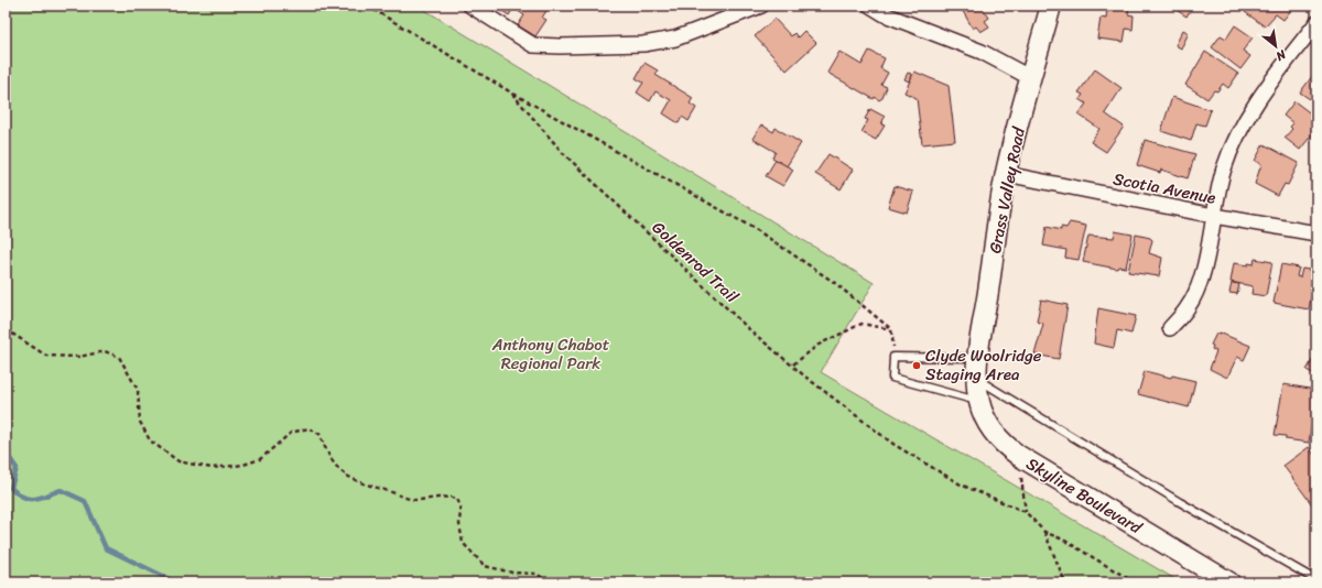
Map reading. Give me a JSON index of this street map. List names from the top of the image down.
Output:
{
  "streets": {
    "main road": ["Grass Valley Road", "Skyline Boulevard"],
    "street": ["Scotia Avenue"],
    "path": ["Goldenrod Trail"]
  },
  "crossings": [
    ["Scotia Avenue", "Grass Valley Road"],
    ["Grass Valley Road", "Skyline Boulevard"]
  ],
  "parks": ["Anthony Chabot Regional Park"],
  "places": ["Clyde Woolridge Staging Area"],
  "north": "bottom right"
}
